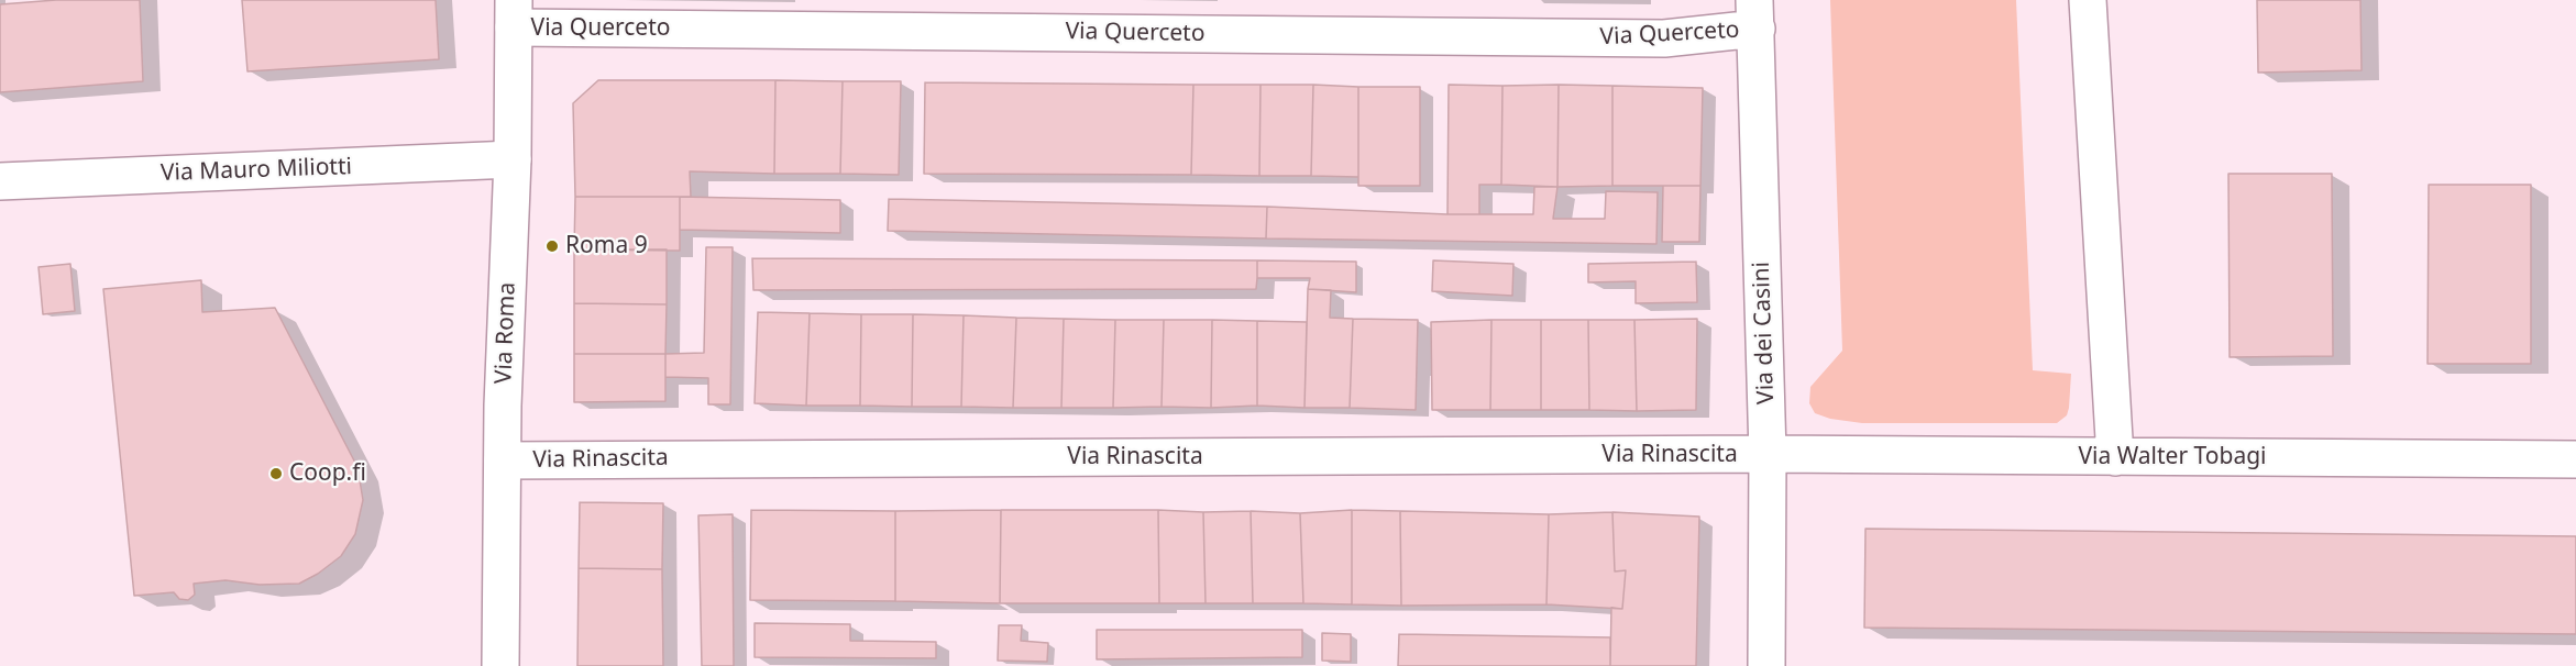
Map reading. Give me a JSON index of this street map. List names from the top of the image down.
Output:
{
  "streets": {
    "street": [
      "Via Querceto",
      "Via Mauro Miliotti",
      "Via Roma",
      "Via dei Casini",
      "Via Rinascita",
      "Via Walter Tobagi"
    ]
  },
  "crossings": [
    ["Via Querceto", "Via Roma"],
    ["Via Querceto", "Via dei Casini"],
    ["Via Mauro Miliotti", "Via Roma"],
    ["Via Roma", "Via Rinascita"],
    ["Via dei Casini", "Via Rinascita"],
    ["Via dei Casini", "Via Walter Tobagi"],
    ["Via Rinascita", "Via Walter Tobagi"]
  ],
  "places": ["Roma 9", "Coop.fi"]
}
